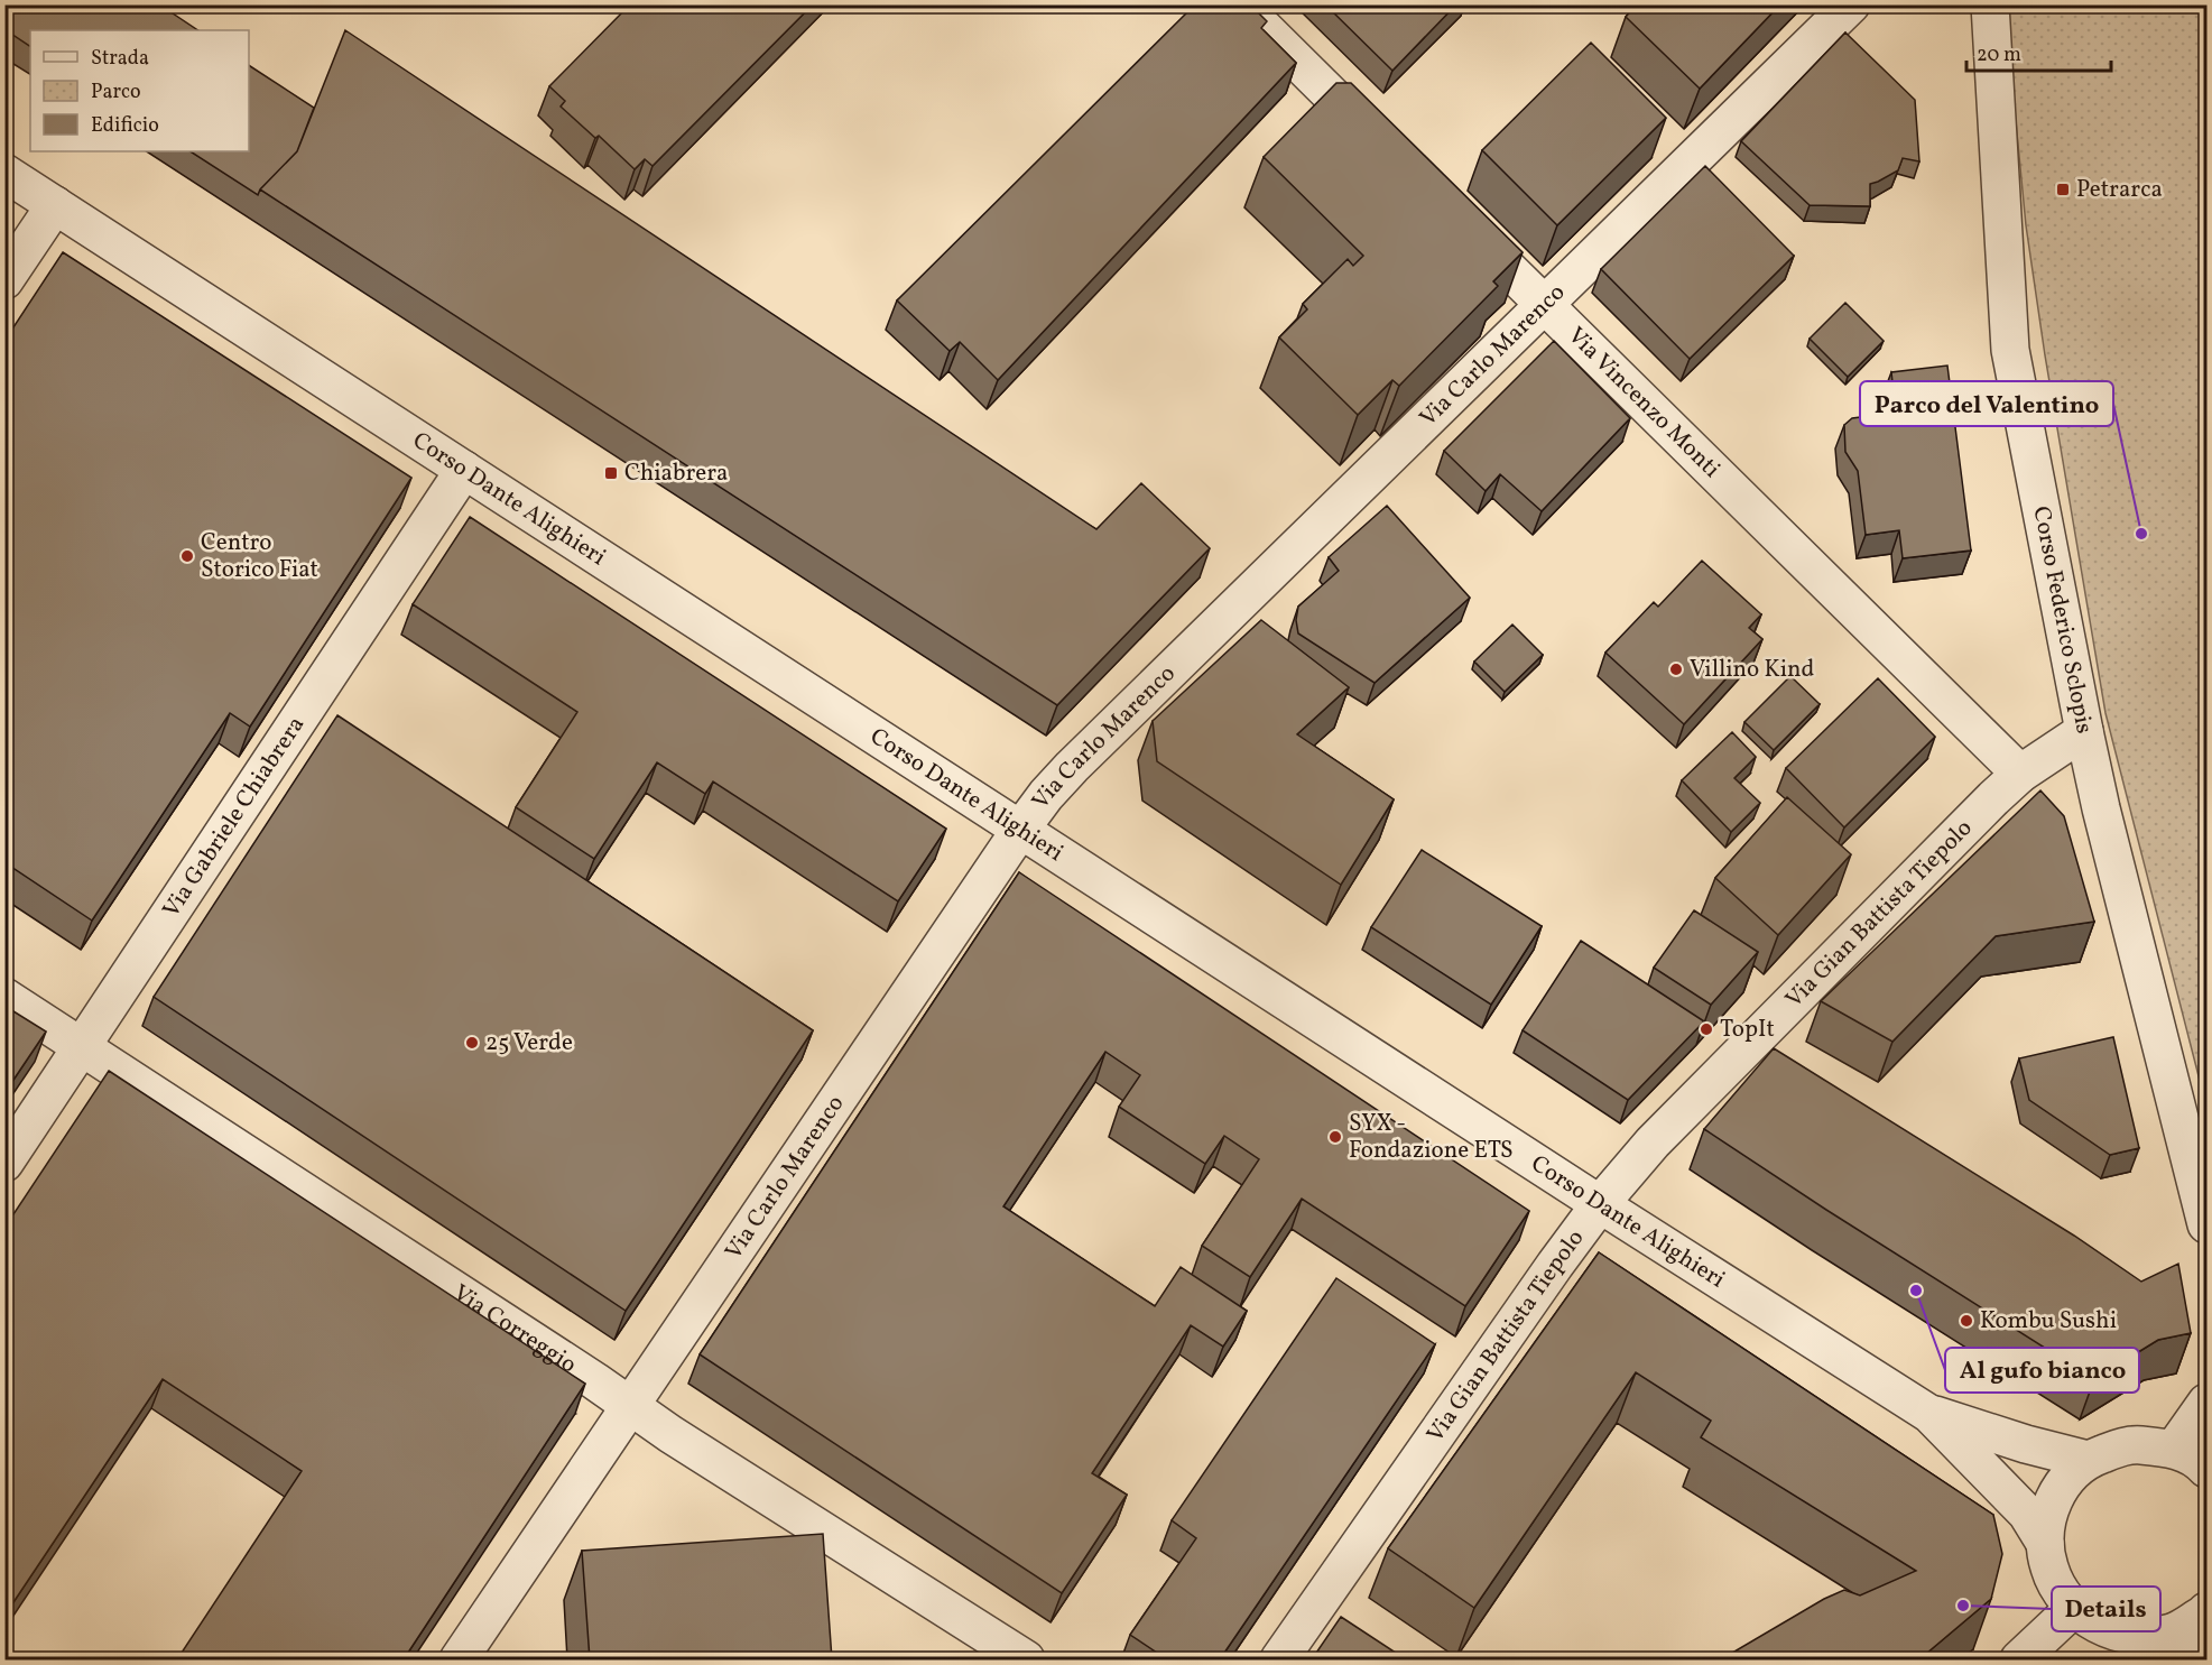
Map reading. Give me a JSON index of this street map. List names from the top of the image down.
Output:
{
  "streets": {
    "street": [
      "Via Carlo Marenco",
      "Via Vincenzo Monti",
      "Corso Dante Alighieri",
      "Corso Federico Sclopis",
      "Via Gabriele Chiabrera",
      "Via Gian Battista Tiepolo",
      "Via Correggio"
    ]
  },
  "crossings": [
    ["Via Carlo Marenco", "Via Vincenzo Monti"],
    ["Via Carlo Marenco", "Corso Dante Alighieri"],
    ["Via Carlo Marenco", "Via Correggio"],
    ["Via Vincenzo Monti", "Via Gian Battista Tiepolo"],
    ["Corso Dante Alighieri", "Via Gabriele Chiabrera"],
    ["Corso Dante Alighieri", "Via Gian Battista Tiepolo"],
    ["Corso Federico Sclopis", "Via Gian Battista Tiepolo"],
    ["Via Gabriele Chiabrera", "Via Correggio"]
  ],
  "places": {
    "transit": ["Petrarca", "Chiabrera"],
    "other": [
      "Parco del Valentino",
      "Centro Storico Fiat",
      "Villino Kind",
      "TopIt",
      "25 Verde",
      "SYX - Fondazione ETS",
      "Al gufo bianco",
      "Kombu Sushi",
      "Details"
    ]
  },
  "legend": ["Strada", "Parco", "Edificio"],
  "scale_bar": "20 m"
}
